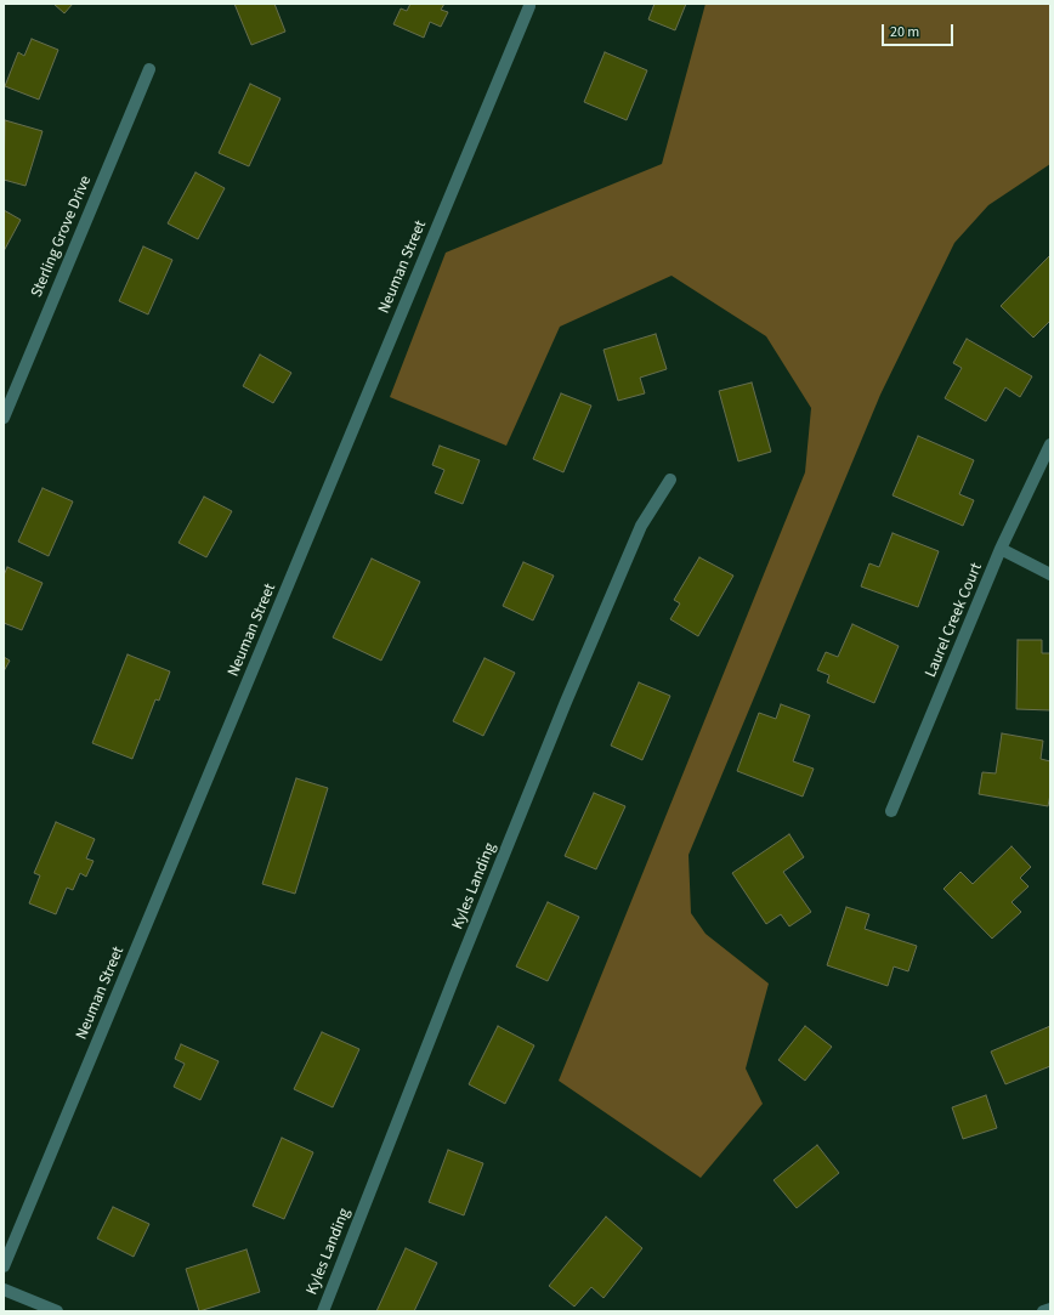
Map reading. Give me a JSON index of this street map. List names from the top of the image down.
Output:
{
  "streets": {
    "street": [
      "Sterling Grove Drive",
      "Neuman Street",
      "Laurel Creek Court",
      "Kyles Landing"
    ]
  },
  "scale_bar": "20 m"
}
